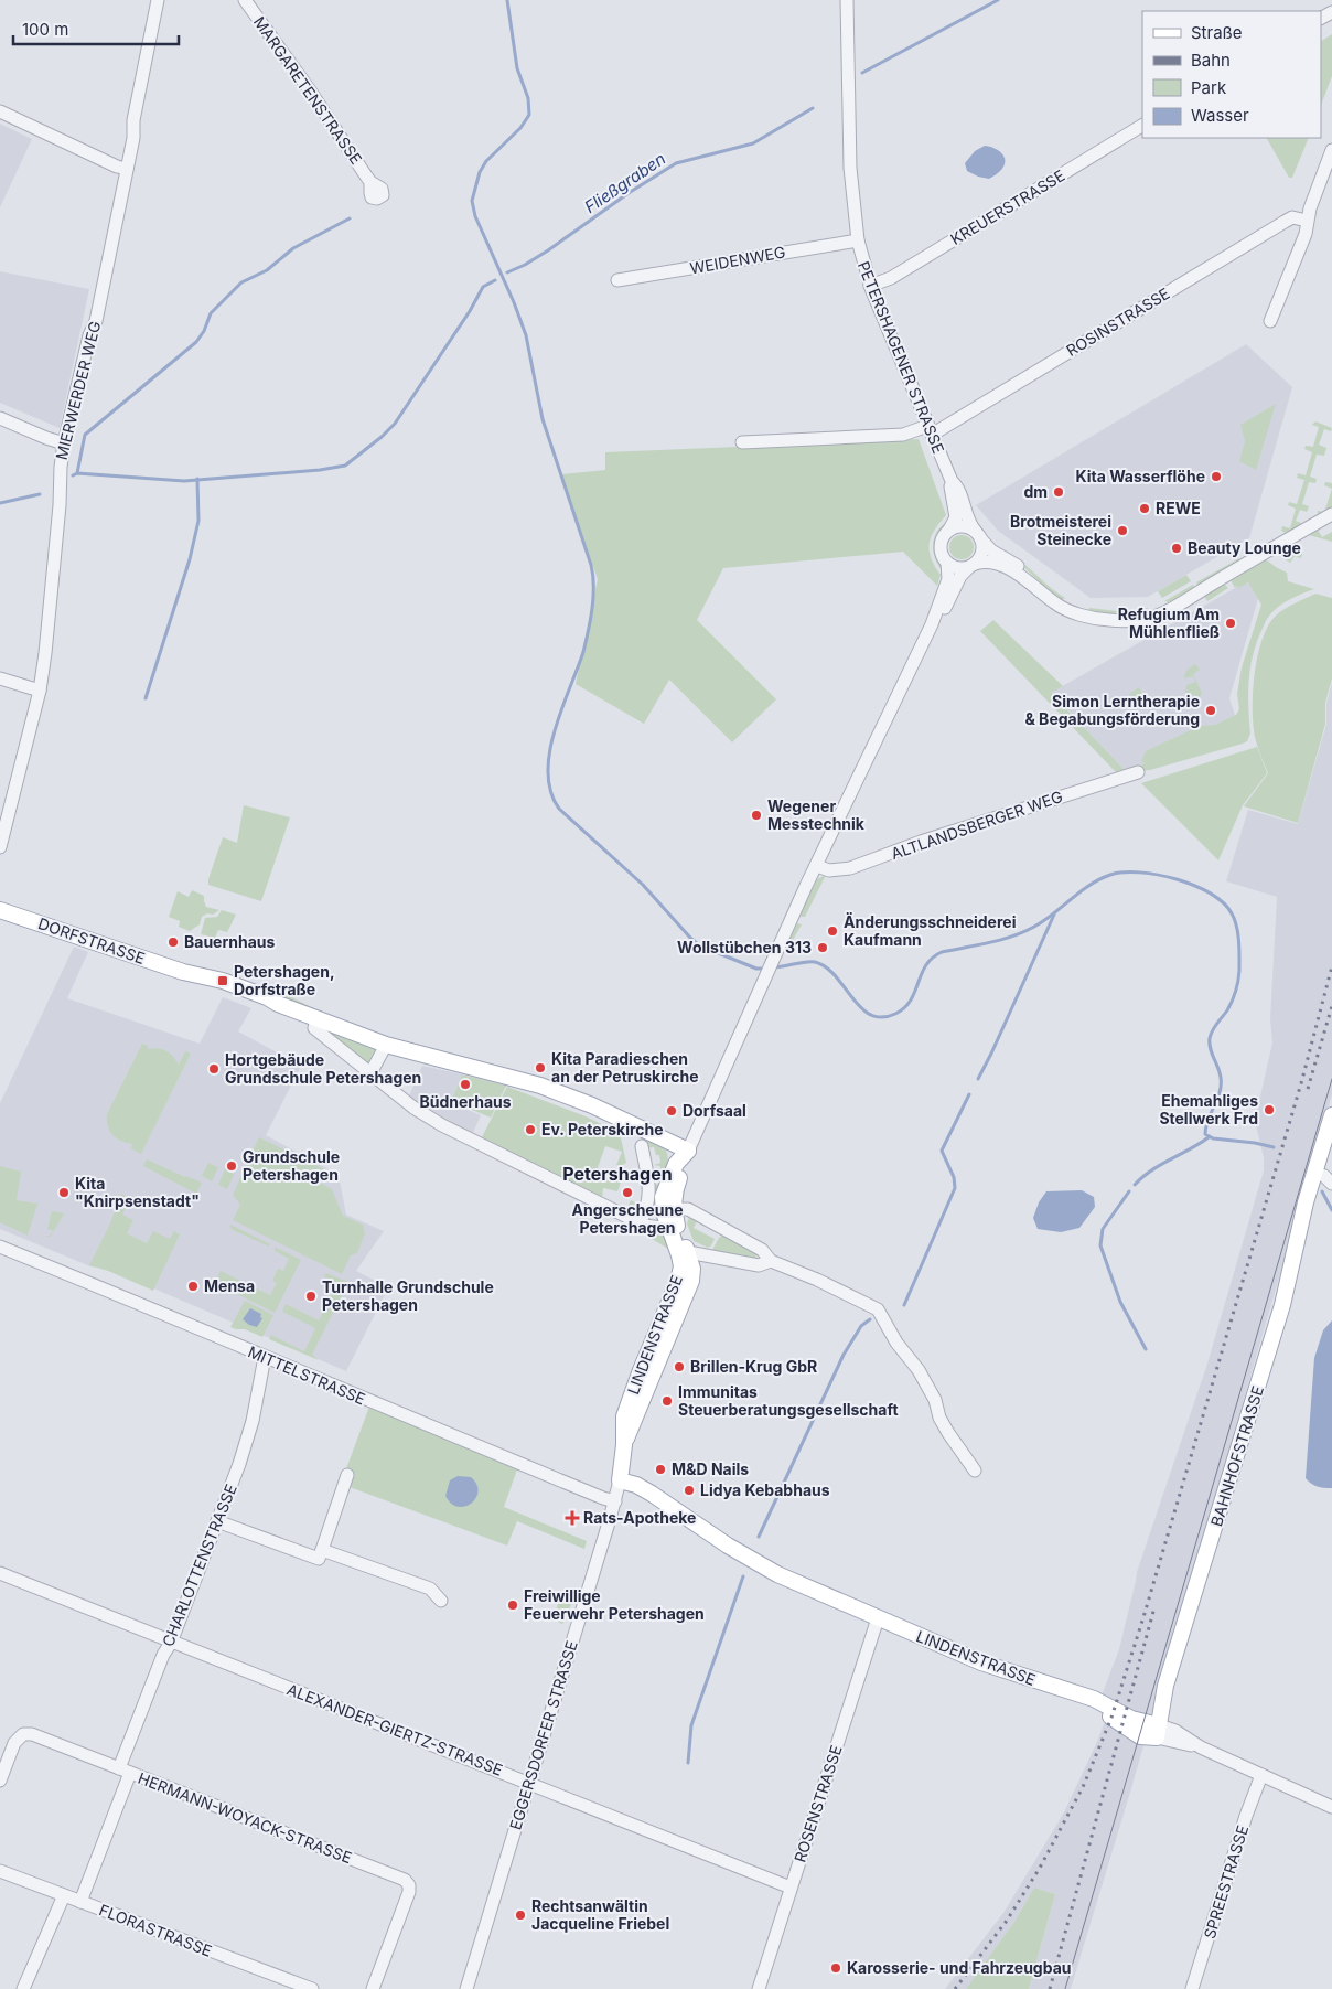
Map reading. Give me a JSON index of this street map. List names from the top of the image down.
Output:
{
  "streets": {
    "main road": ["DORFSTRASSE", "LINDENSTRASSE", "BAHNHOFSTRASSE"],
    "street": [
      "MARGARETENSTRASSE",
      "KREUERSTRASSE",
      "WEIDENWEG",
      "ROSINSTRASSE",
      "PETERSHAGENER STRASSE",
      "MIERWERDER WEG",
      "ALTLANDSBERGER WEG",
      "MITTELSTRASSE",
      "CHARLOTTENSTRASSE",
      "ALEXANDER-GIERTZ-STRASSE",
      "EGGERSDORFER STRASSE",
      "ROSENSTRASSE",
      "HERMANN-WOYACK-STRASSE",
      "SPREESTRASSE",
      "FLORASTRASSE"
    ]
  },
  "crossings": [
    ["KREUERSTRASSE", "PETERSHAGENER STRASSE"],
    ["WEIDENWEG", "PETERSHAGENER STRASSE"],
    ["ROSINSTRASSE", "PETERSHAGENER STRASSE"],
    ["PETERSHAGENER STRASSE", "ALTLANDSBERGER WEG"],
    ["PETERSHAGENER STRASSE", "DORFSTRASSE"],
    ["PETERSHAGENER STRASSE", "LINDENSTRASSE"],
    ["DORFSTRASSE", "LINDENSTRASSE"],
    ["LINDENSTRASSE", "BAHNHOFSTRASSE"],
    ["LINDENSTRASSE", "EGGERSDORFER STRASSE"],
    ["LINDENSTRASSE", "ROSENSTRASSE"],
    ["MITTELSTRASSE", "CHARLOTTENSTRASSE"],
    ["MITTELSTRASSE", "EGGERSDORFER STRASSE"],
    ["CHARLOTTENSTRASSE", "ALEXANDER-GIERTZ-STRASSE"],
    ["CHARLOTTENSTRASSE", "HERMANN-WOYACK-STRASSE"],
    ["CHARLOTTENSTRASSE", "FLORASTRASSE"],
    ["ALEXANDER-GIERTZ-STRASSE", "EGGERSDORFER STRASSE"],
    ["ALEXANDER-GIERTZ-STRASSE", "ROSENSTRASSE"]
  ],
  "districts": ["Petershagen"],
  "water": ["Fließgraben"],
  "places": {
    "other": [
      "Kita Wasserflöhe",
      "dm",
      "REWE",
      "Brotmeisterei Steinecke",
      "Beauty Lounge",
      "Refugium Am Mühlenfließ",
      "Simon Lerntherapie & Begabungsförderung",
      "Wegener Messtechnik",
      "Änderungsschneiderei Kaufmann",
      "Bauernhaus",
      "Wollstübchen 313",
      "Kita Paradieschen an der Petruskirche",
      "Hortgebäude Grundschule Petershagen",
      "Büdnerhaus",
      "Ehemahliges Stellwerk Frd",
      "Dorfsaal",
      "Ev. Peterskirche",
      "Grundschule Petershagen",
      "Kita \"Knirpsenstadt\"",
      "Angerscheune Petershagen",
      "Mensa",
      "Turnhalle Grundschule Petershagen",
      "Brillen-Krug GbR",
      "Immunitas Steuerberatungsgesellschaft",
      "M&D Nails",
      "Lidya Kebabhaus",
      "Freiwillige Feuerwehr Petershagen",
      "Rechtsanwältin Jacqueline Friebel",
      "Karosserie- und Fahrzeugbau"
    ],
    "transit": ["Petershagen, Dorfstraße"],
    "health": ["Rats-Apotheke"]
  },
  "legend": [
    "Straße",
    "Bahn",
    "Park",
    "Wasser"
  ],
  "scale_bar": "100 m"
}
